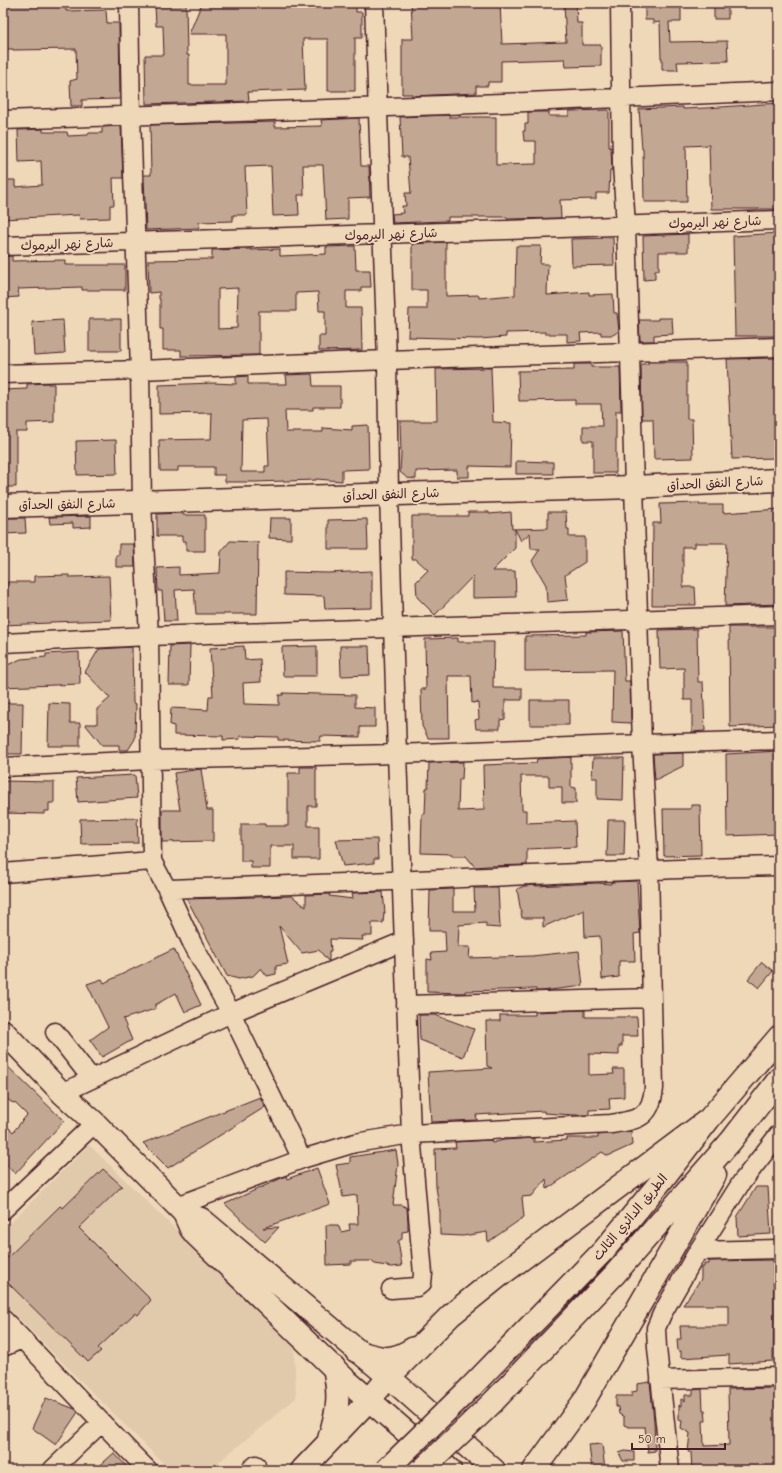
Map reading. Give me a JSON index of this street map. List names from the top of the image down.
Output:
{
  "streets": {
    "main road": ["شارع النفق الحدأق", "الطريق الدائري الثالث"],
    "street": ["شارع نهر اليرموك"]
  },
  "scale_bar": "50 m"
}
